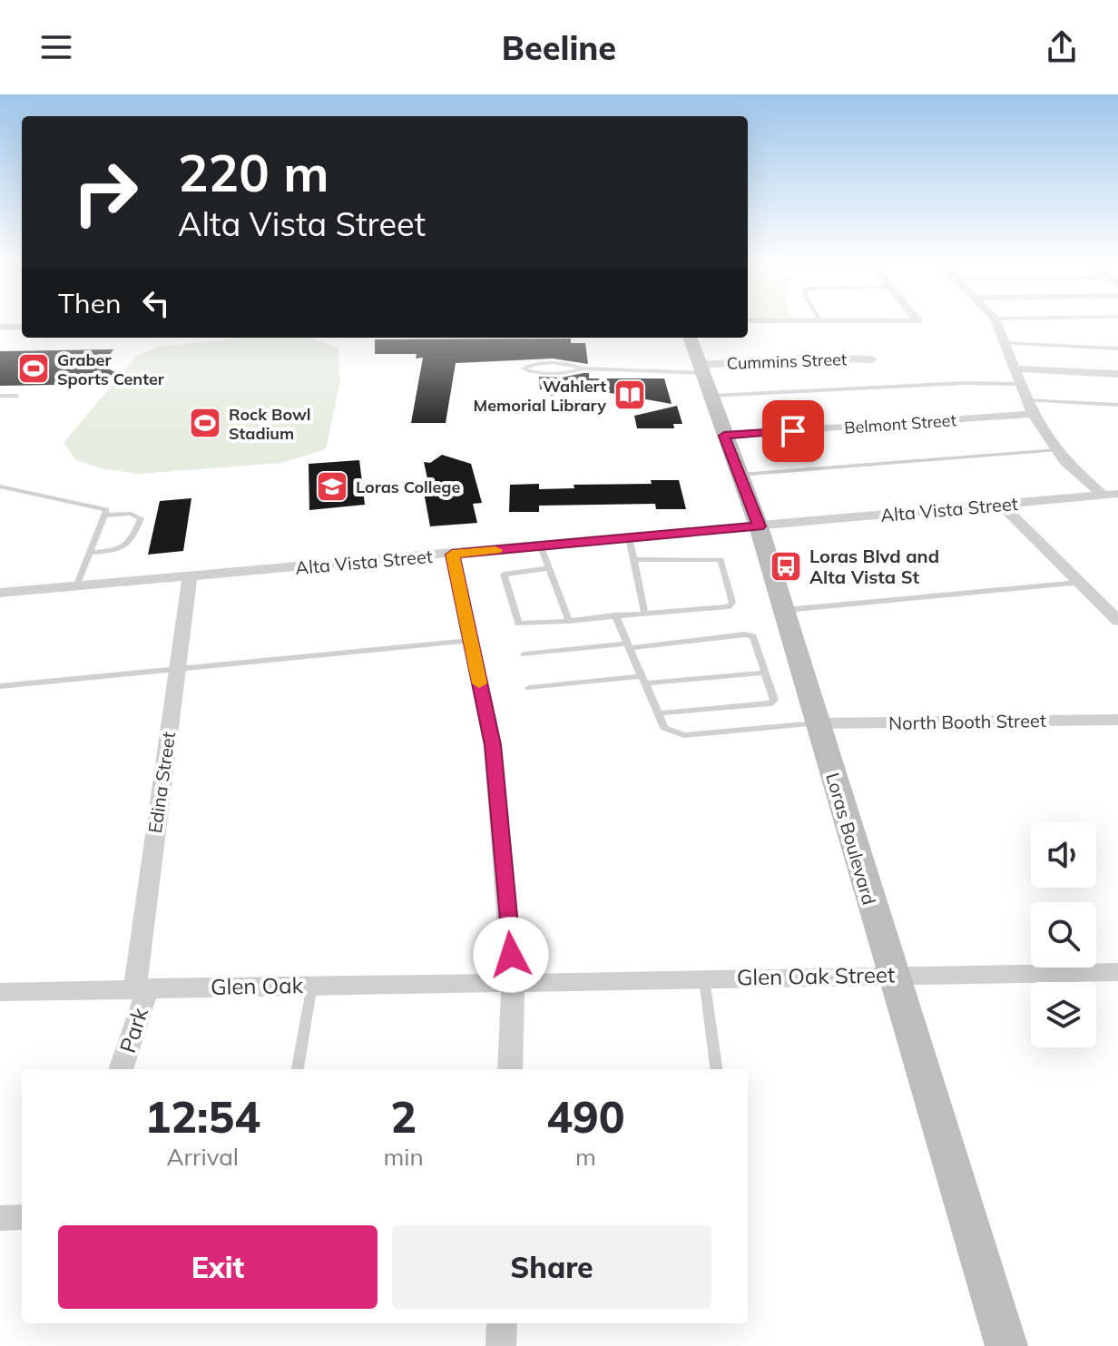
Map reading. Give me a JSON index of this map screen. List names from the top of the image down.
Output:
{
  "streets": {
    "main road": ["Loras Boulevard"],
    "street": [
      "Cummins Street",
      "Belmont Street",
      "Alta Vista Street",
      "North Booth Street",
      "Edina Street",
      "Glen Oak Street",
      "Glen Oak",
      "Park"
    ]
  },
  "crossings": [
    ["Cummins Street", "Loras Boulevard"],
    ["Belmont Street", "Loras Boulevard"],
    ["Alta Vista Street", "Edina Street"],
    ["Alta Vista Street", "Loras Boulevard"],
    ["North Booth Street", "Loras Boulevard"],
    ["Edina Street", "Glen Oak"],
    ["Edina Street", "Park"],
    ["Loras Boulevard", "Glen Oak Street"],
    ["Glen Oak Street", "Glen Oak"],
    ["Glen Oak", "Park"]
  ],
  "places": {
    "sports": ["Graber Sports Center", "Rock Bowl Stadium"],
    "library": ["Wahlert Memorial Library"],
    "school or university": ["Loras College"],
    "bus stop": ["Loras Blvd and Alta Vista St"]
  },
  "page": {
    "header": "Beeline",
    "turn": ["220 m", "Alta Vista Street"],
    "then": "Then",
    "eta": [
      "12:54",
      "Arrival",
      "2",
      "min",
      "490",
      "m"
    ],
    "buttons": ["Exit", "Share"]
  }
}
